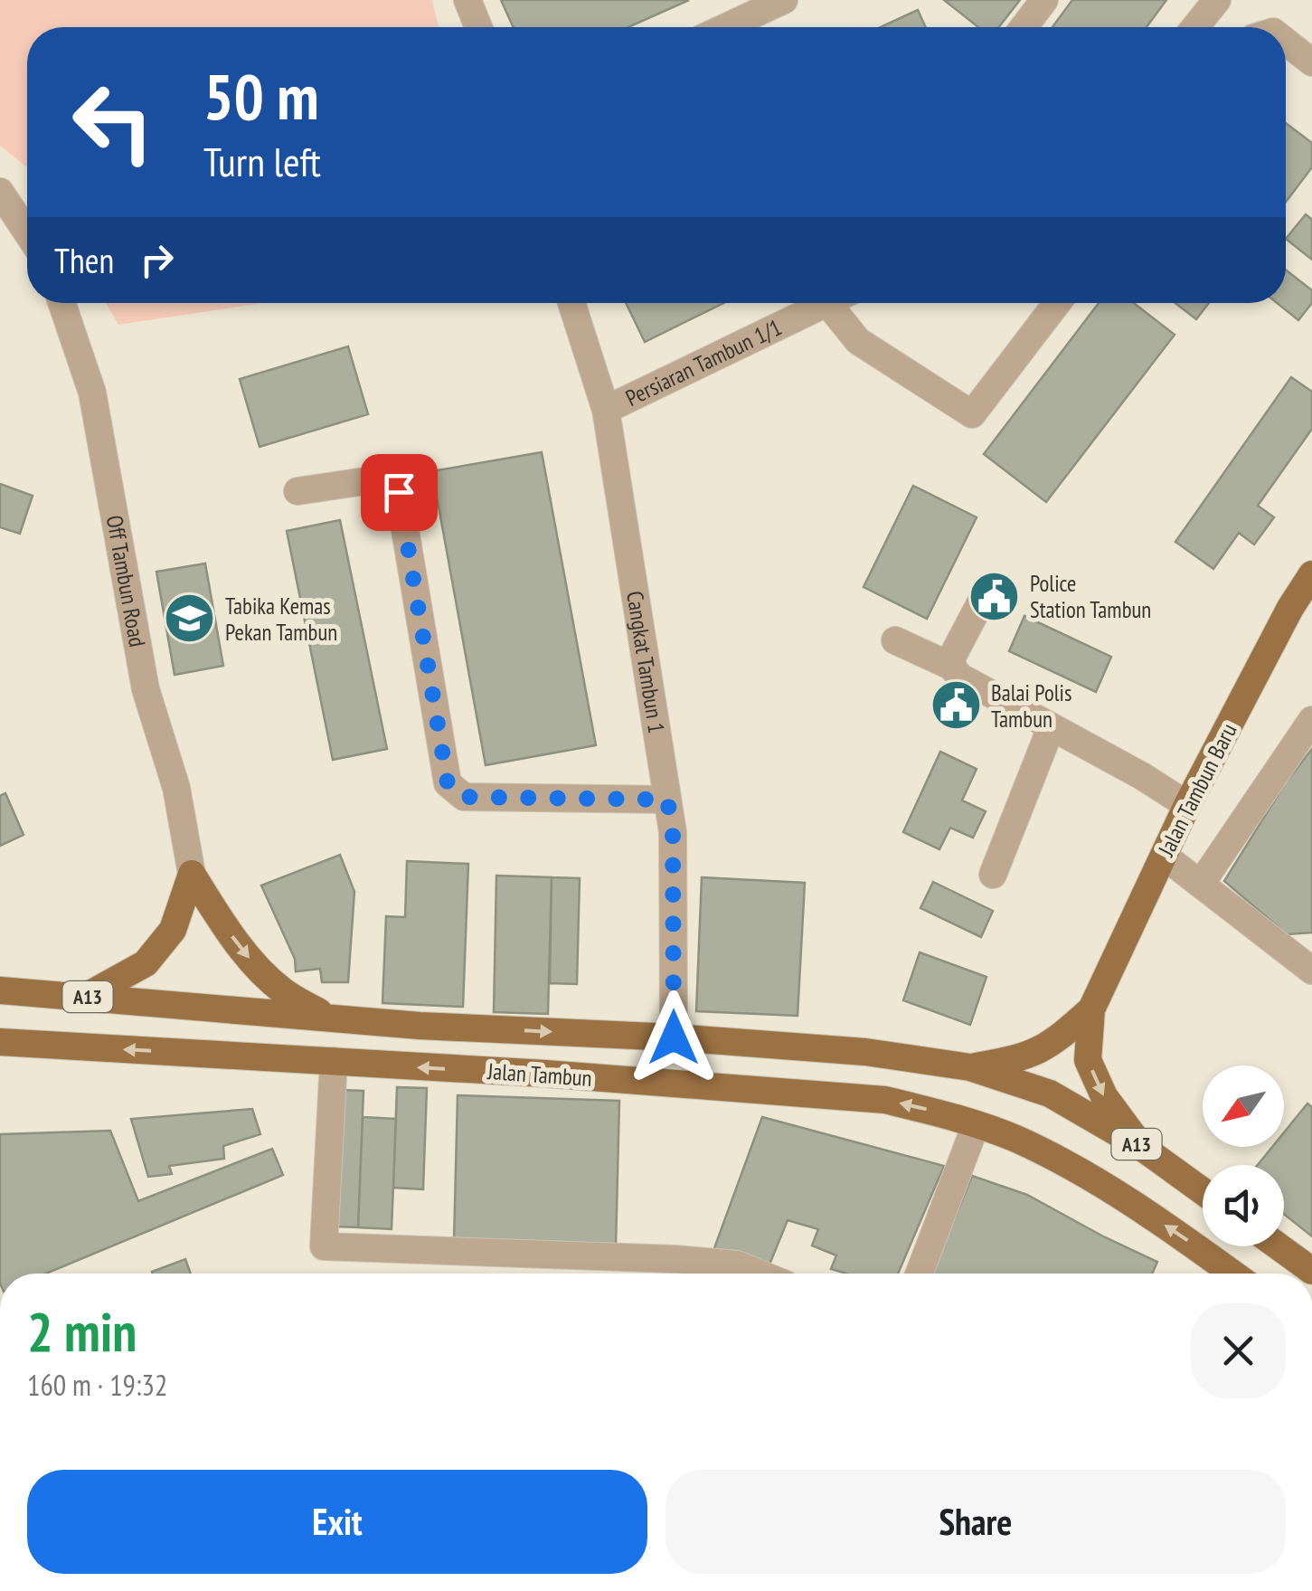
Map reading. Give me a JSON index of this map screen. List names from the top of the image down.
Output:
{
  "streets": {
    "main road": ["Jalan Tambun Baru", "A13", "Jalan Tambun"],
    "street": ["Persiaran Tambun 1/1", "Off Tambun Road", "Cangkat Tambun 1"]
  },
  "crossings": [
    ["Persiaran Tambun 1/1", "Cangkat Tambun 1"],
    ["Cangkat Tambun 1", "Jalan Tambun"]
  ],
  "places": {
    "public building": ["Police Station Tambun", "Balai Polis Tambun"],
    "school or university": ["Tabika Kemas Pekan Tambun"]
  },
  "north": "bottom left",
  "page": {
    "turn": ["50 m", "Turn left"],
    "then": "Then",
    "heading": ["2 min", "160 m · 19:32"],
    "buttons": ["Exit", "Share"]
  }
}
